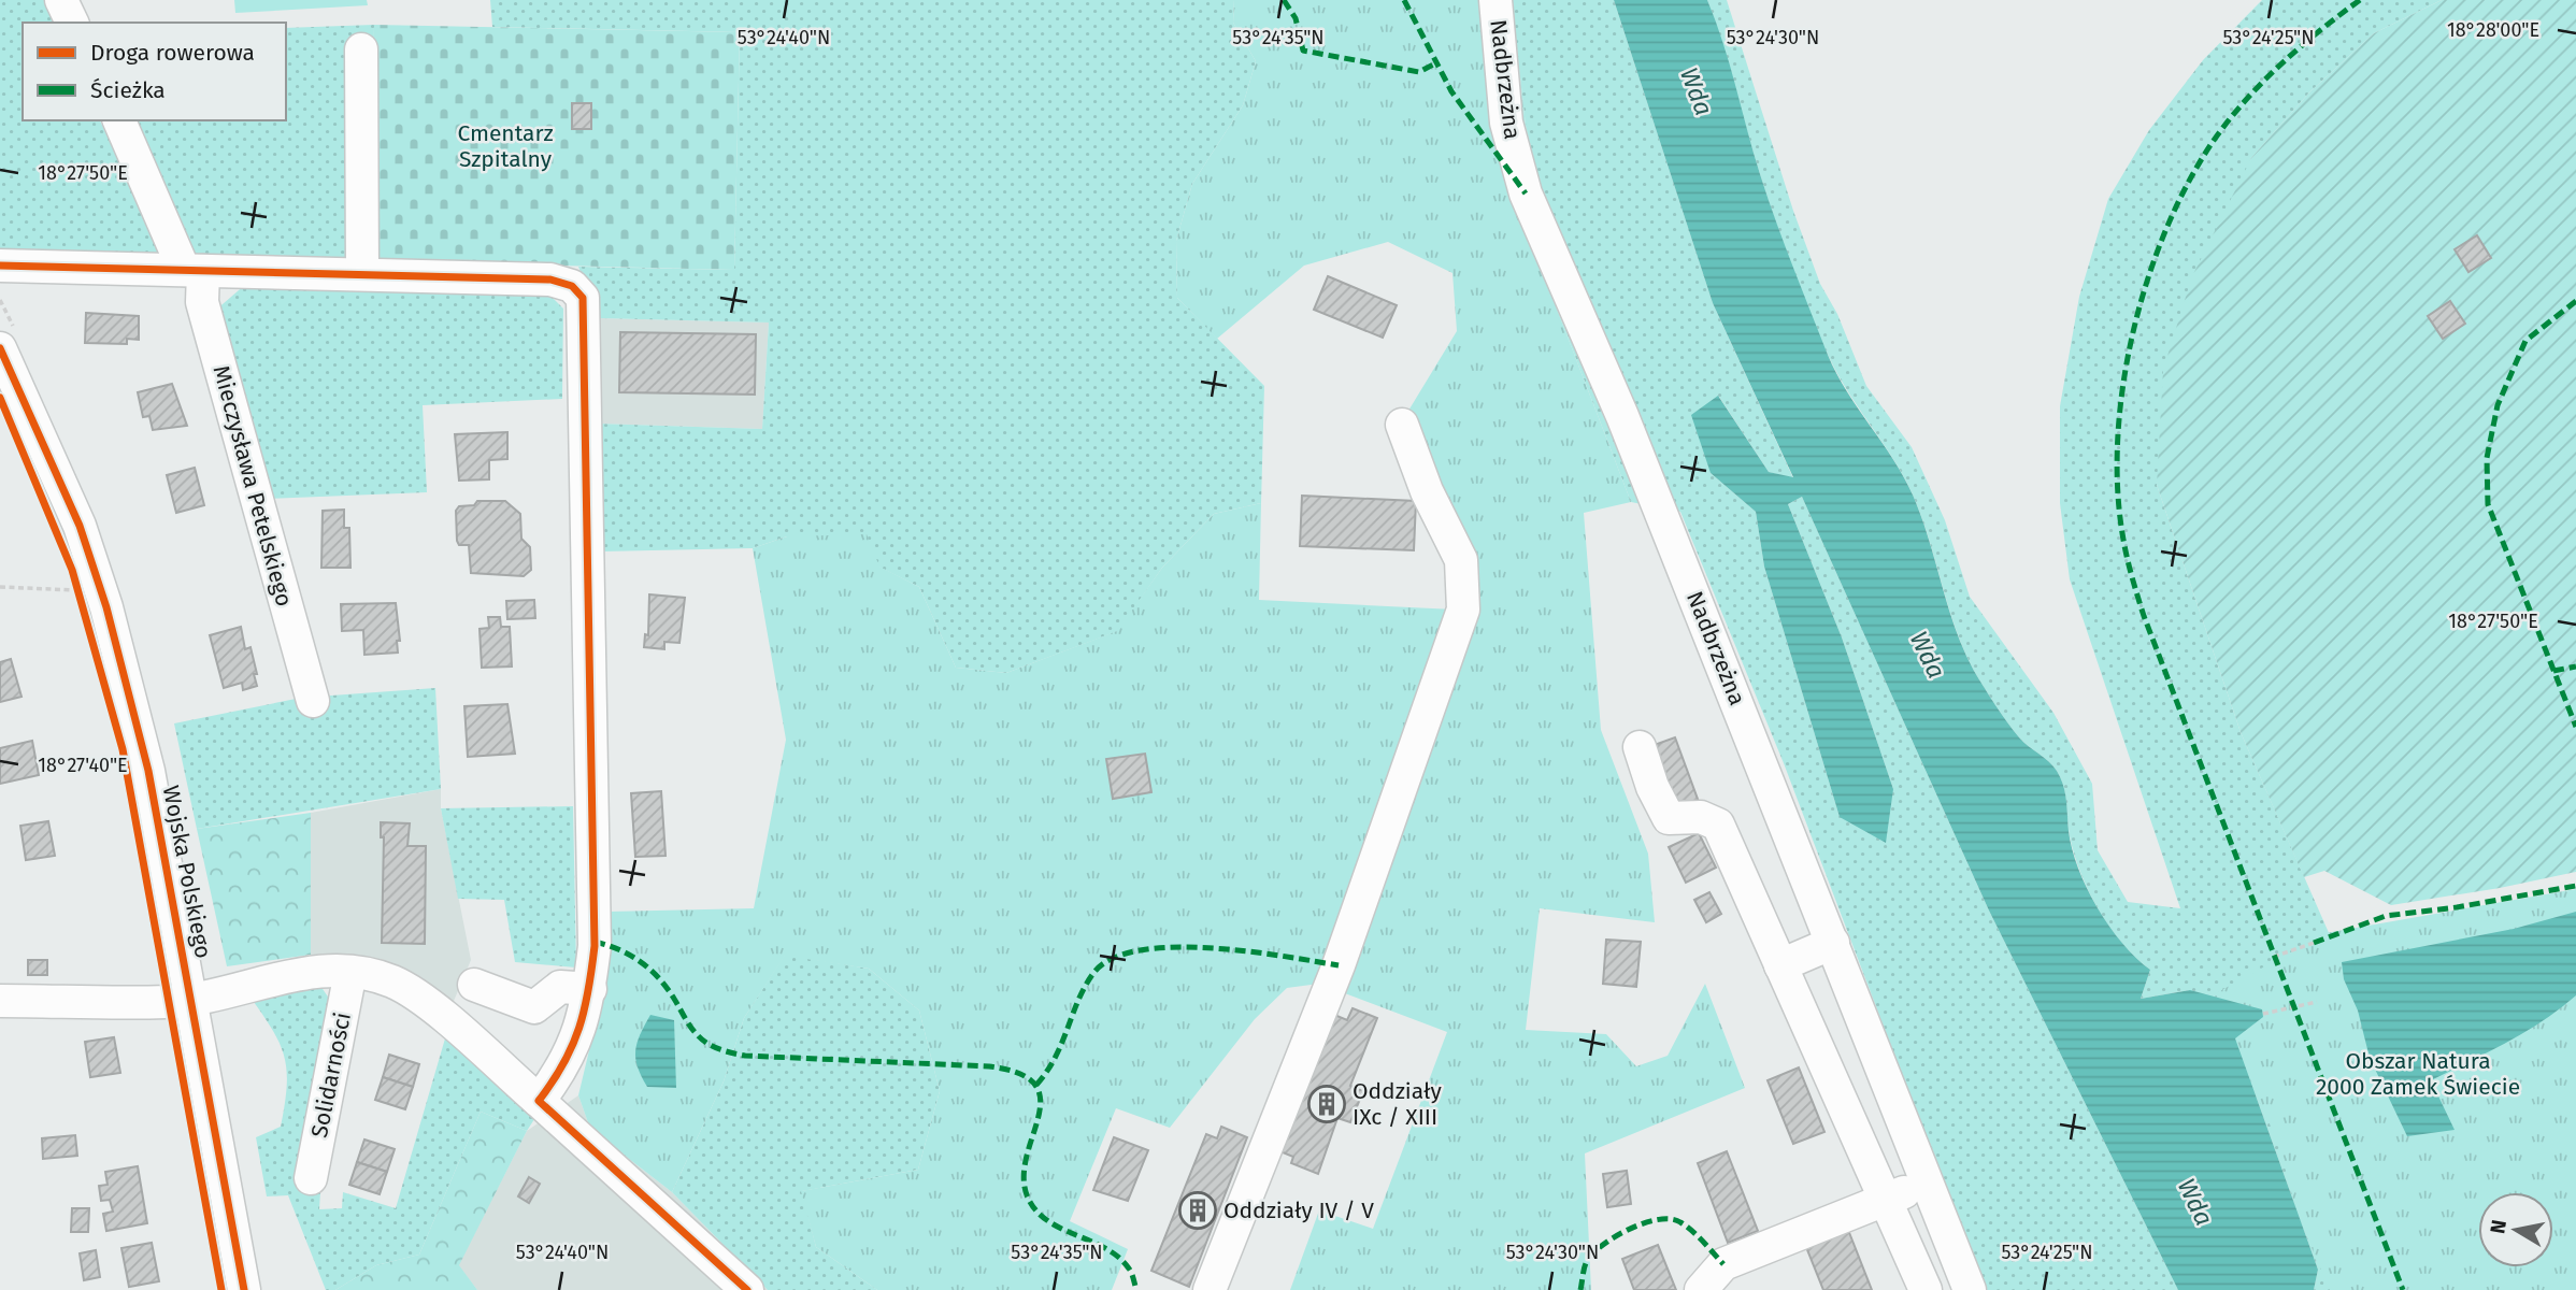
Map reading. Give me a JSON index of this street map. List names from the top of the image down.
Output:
{
  "streets": {
    "street": [
      "Nadbrzeżna",
      "Mieczysława Petelskiego",
      "Wojska Polskiego",
      "Solidarności"
    ]
  },
  "water": ["Wda"],
  "parks": ["Cmentarz Szpitalny", "Obszar Natura 2000 Zamek Świecie"],
  "places": {
    "building": ["Oddziały IXc / XIII", "Oddziały IV / V"]
  },
  "legend": ["Droga rowerowa", "Ścieżka"],
  "north": "left",
  "coordinates": [
    "18°28'00\"E",
    "53°24'40\"N",
    "53°24'35\"N",
    "53°24'30\"N",
    "53°24'25\"N",
    "18°27'50\"E",
    "18°27'40\"E"
  ]
}
